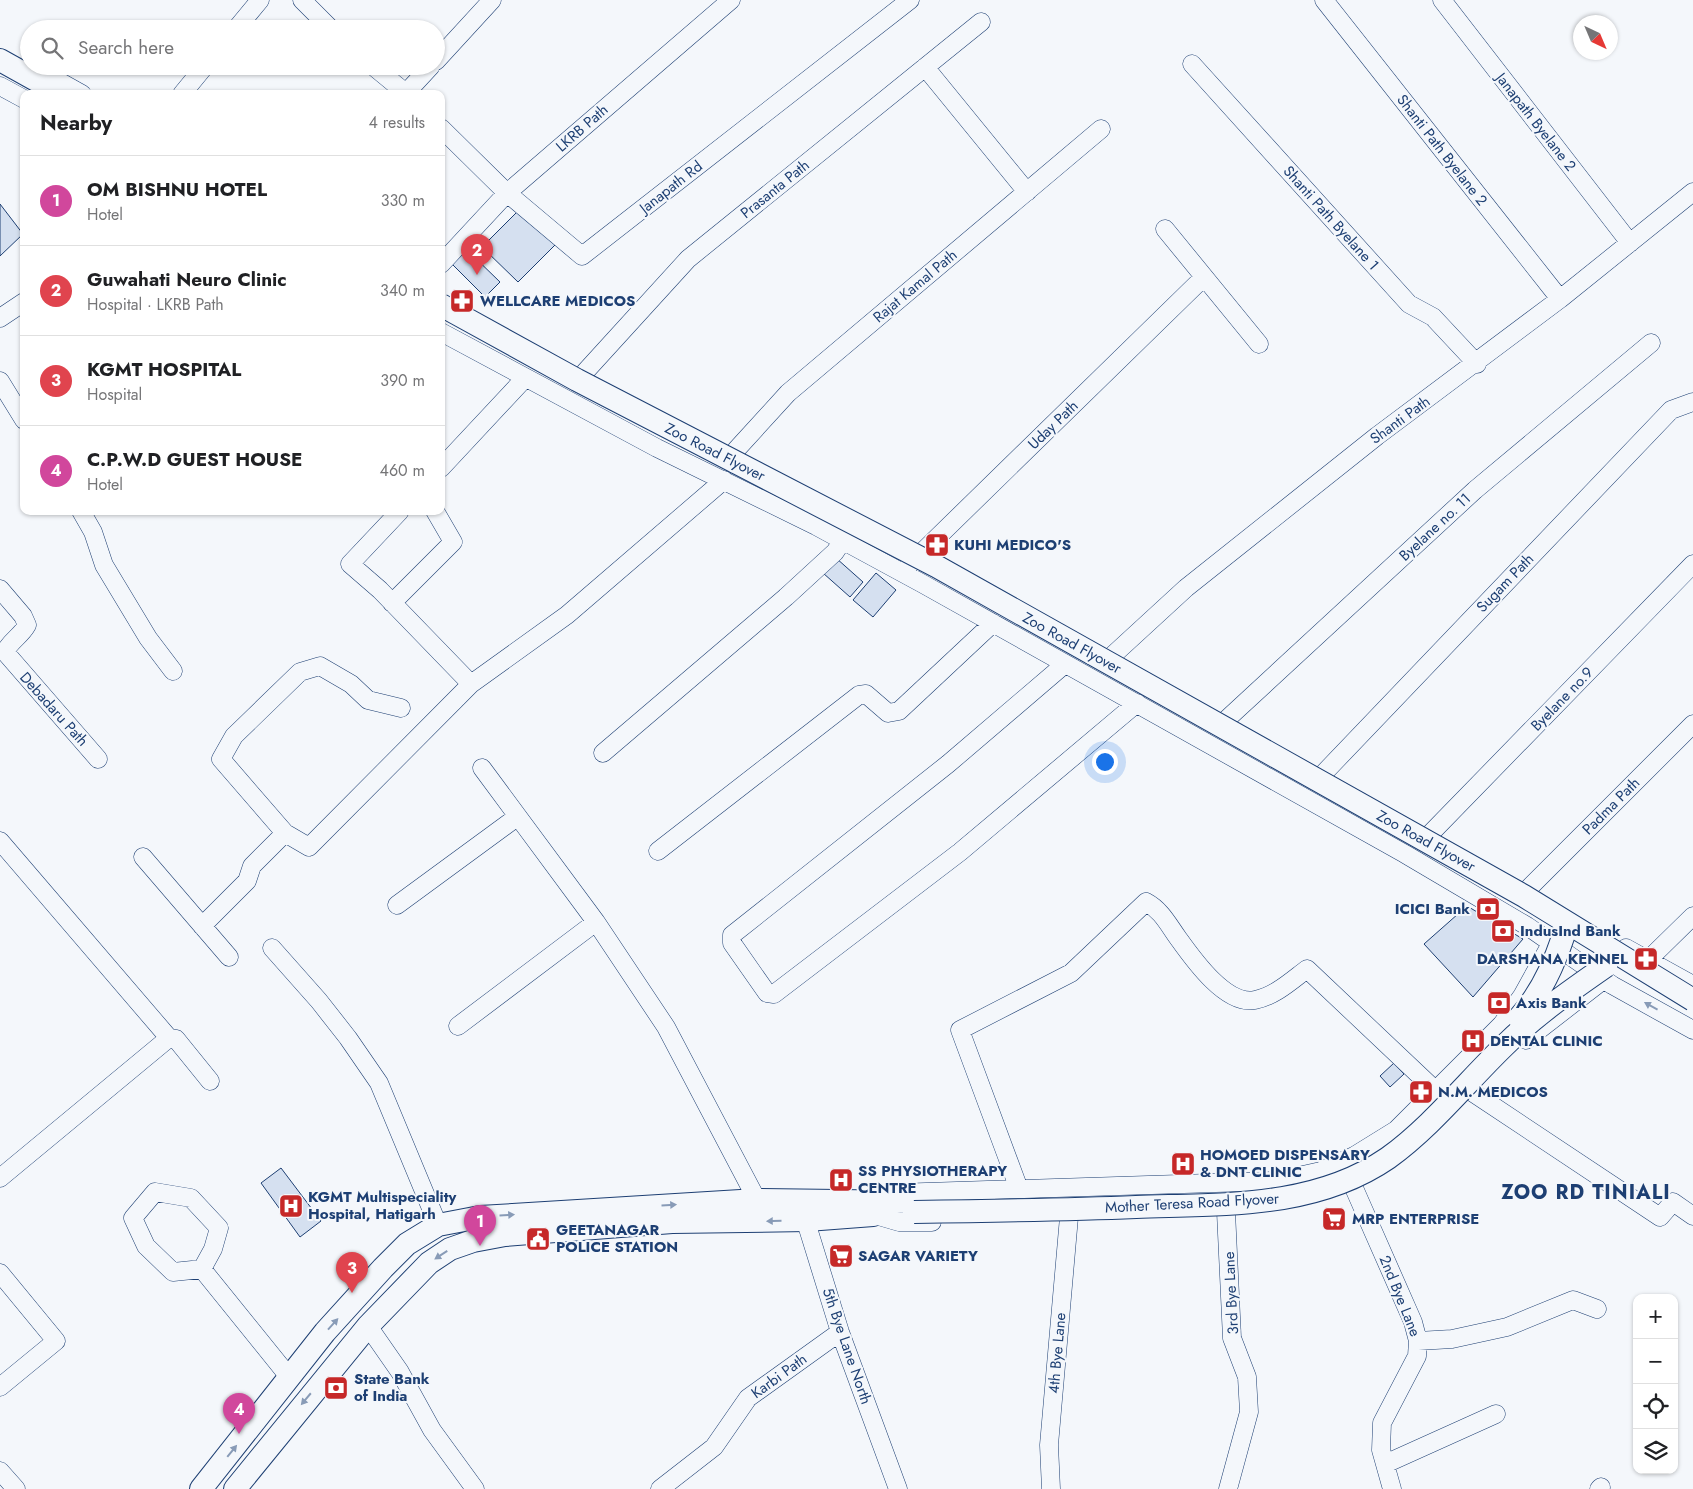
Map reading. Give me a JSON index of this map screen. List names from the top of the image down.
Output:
{
  "streets": {
    "main road": ["Zoo Road Flyover", "Mother Teresa Road Flyover"],
    "street": [
      "Janapath Byelane 2",
      "LKRB Path",
      "Shanti Path Byelane 2",
      "Janapath Rd",
      "Prasanta Path",
      "Shanti Path Byelane 1",
      "Rajat Kamal Path",
      "Shanti Path",
      "Uday Path",
      "Byelane no. 11",
      "Sugam Path",
      "Byelane no.9",
      "Debadaru Path",
      "Padma Path",
      "3rd Bye Lane",
      "2nd Bye Lane",
      "5th Bye Lane North",
      "4th Bye Lane",
      "Karbi Path"
    ]
  },
  "crossings": [
    ["Janapath Byelane 2", "Shanti Path"],
    ["LKRB Path", "Janapath Rd"],
    ["Shanti Path Byelane 2", "Shanti Path"],
    ["Shanti Path Byelane 1", "Shanti Path"],
    ["Zoo Road Flyover", "Mother Teresa Road Flyover"],
    ["Mother Teresa Road Flyover", "5th Bye Lane North"],
    ["5th Bye Lane North", "Karbi Path"]
  ],
  "districts": ["ZOO RD TINIALI"],
  "places": {
    "pharmacy": [
      "WELLCARE MEDICOS",
      "KUHI MEDICO'S",
      "DARSHANA KENNEL",
      "N.M. MEDICOS"
    ],
    "bank": [
      "ICICI Bank",
      "IndusInd Bank",
      "Axis Bank",
      "State Bank of India"
    ],
    "hospital": [
      "DENTAL CLINIC",
      "HOMOED DISPENSARY & DNT CLINIC",
      "SS PHYSIOTHERAPY CENTRE",
      "KGMT Multispeciality Hospital, Hatigarh"
    ],
    "supermarket": ["MRP ENTERPRISE", "SAGAR VARIETY"],
    "public building": ["GEETANAGAR POLICE STATION"]
  },
  "north": "bottom right",
  "page": {
    "search": "Search here",
    "heading": ["Nearby", "4 results"],
    "list": [
      {
        "mark": "1",
        "name": "OM BISHNU HOTEL",
        "note": "Hotel",
        "value": "330 m"
      },
      {
        "mark": "2",
        "name": "Guwahati Neuro Clinic",
        "note": "Hospital · LKRB Path",
        "value": "340 m"
      },
      {
        "mark": "3",
        "name": "KGMT HOSPITAL",
        "note": "Hospital",
        "value": "390 m"
      },
      {
        "mark": "4",
        "name": "C.P.W.D GUEST HOUSE",
        "note": "Hotel",
        "value": "460 m"
      }
    ],
    "pins": [
      "2",
      "1",
      "3",
      "4"
    ],
    "map_buttons": ["+", "−"]
  }
}
